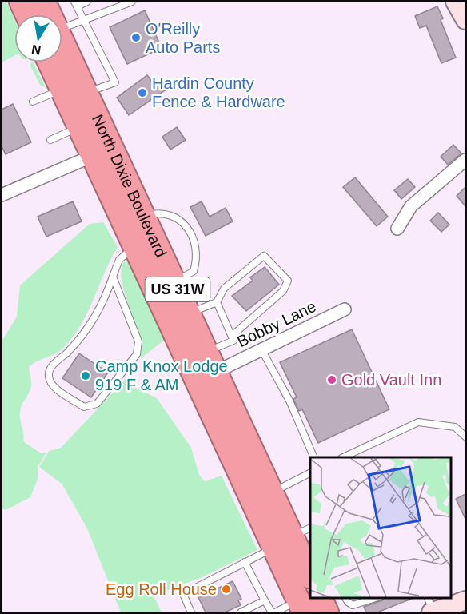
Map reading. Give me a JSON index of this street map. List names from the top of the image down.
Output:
{
  "streets": {
    "highway": ["North Dixie Boulevard", "US 31W"],
    "street": ["Bobby Lane"]
  },
  "crossings": [
    ["North Dixie Boulevard", "Bobby Lane"]
  ],
  "places": [
    "O'Reilly Auto Parts",
    "Hardin County Fence & Hardware",
    "Camp Knox Lodge 919 F & AM",
    "Gold Vault Inn",
    "Egg Roll House"
  ],
  "north": "bottom"
}
